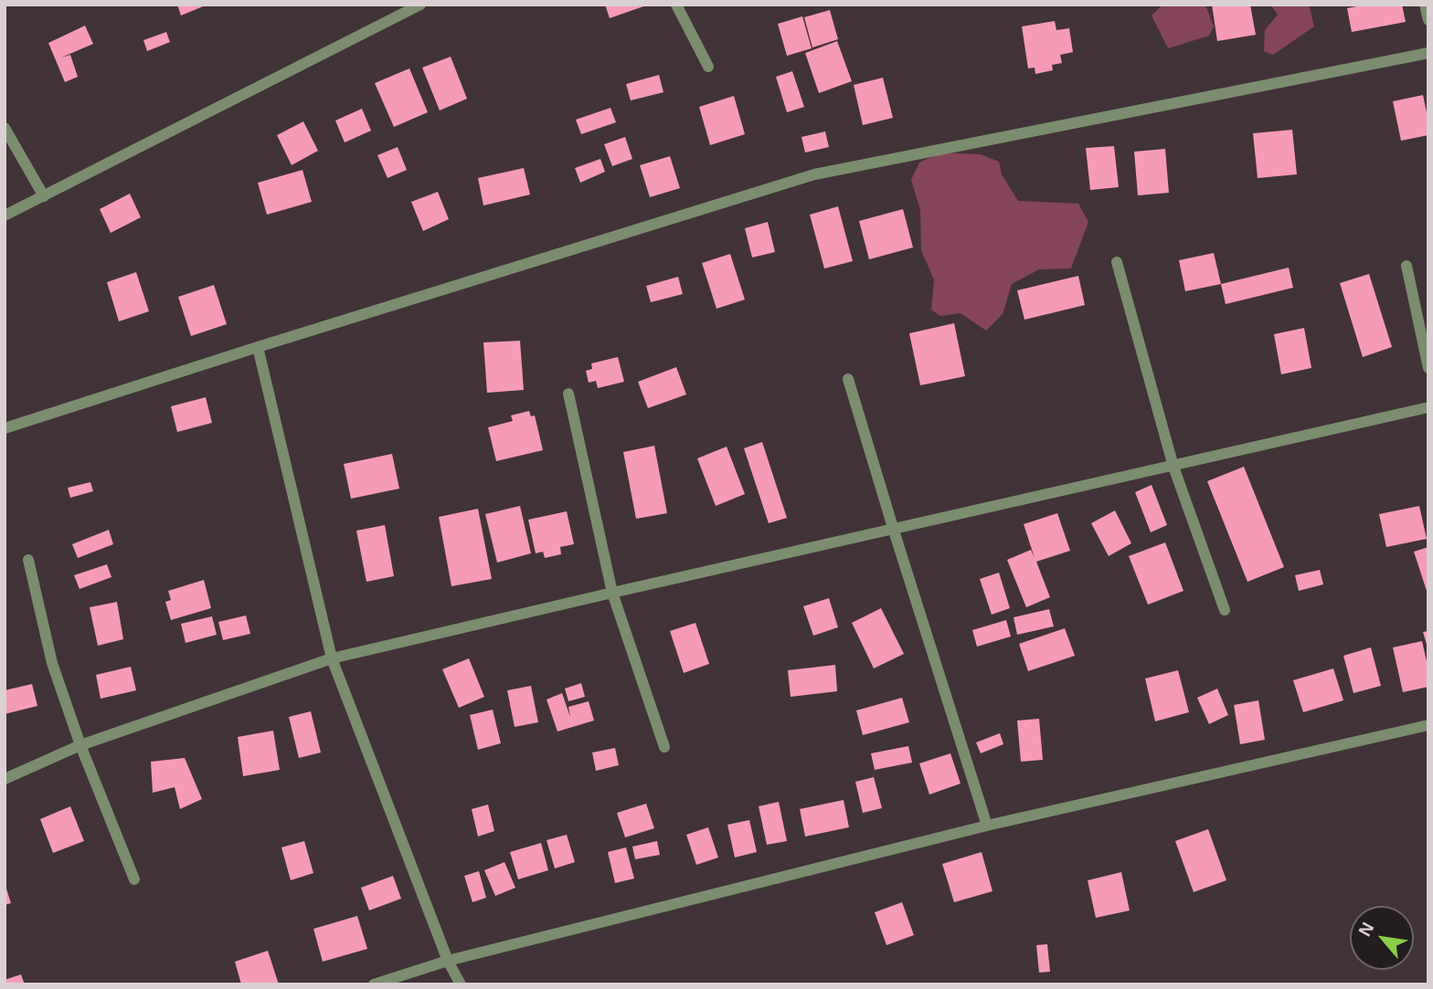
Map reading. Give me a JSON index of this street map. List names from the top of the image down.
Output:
{
  "north": "top left"
}
